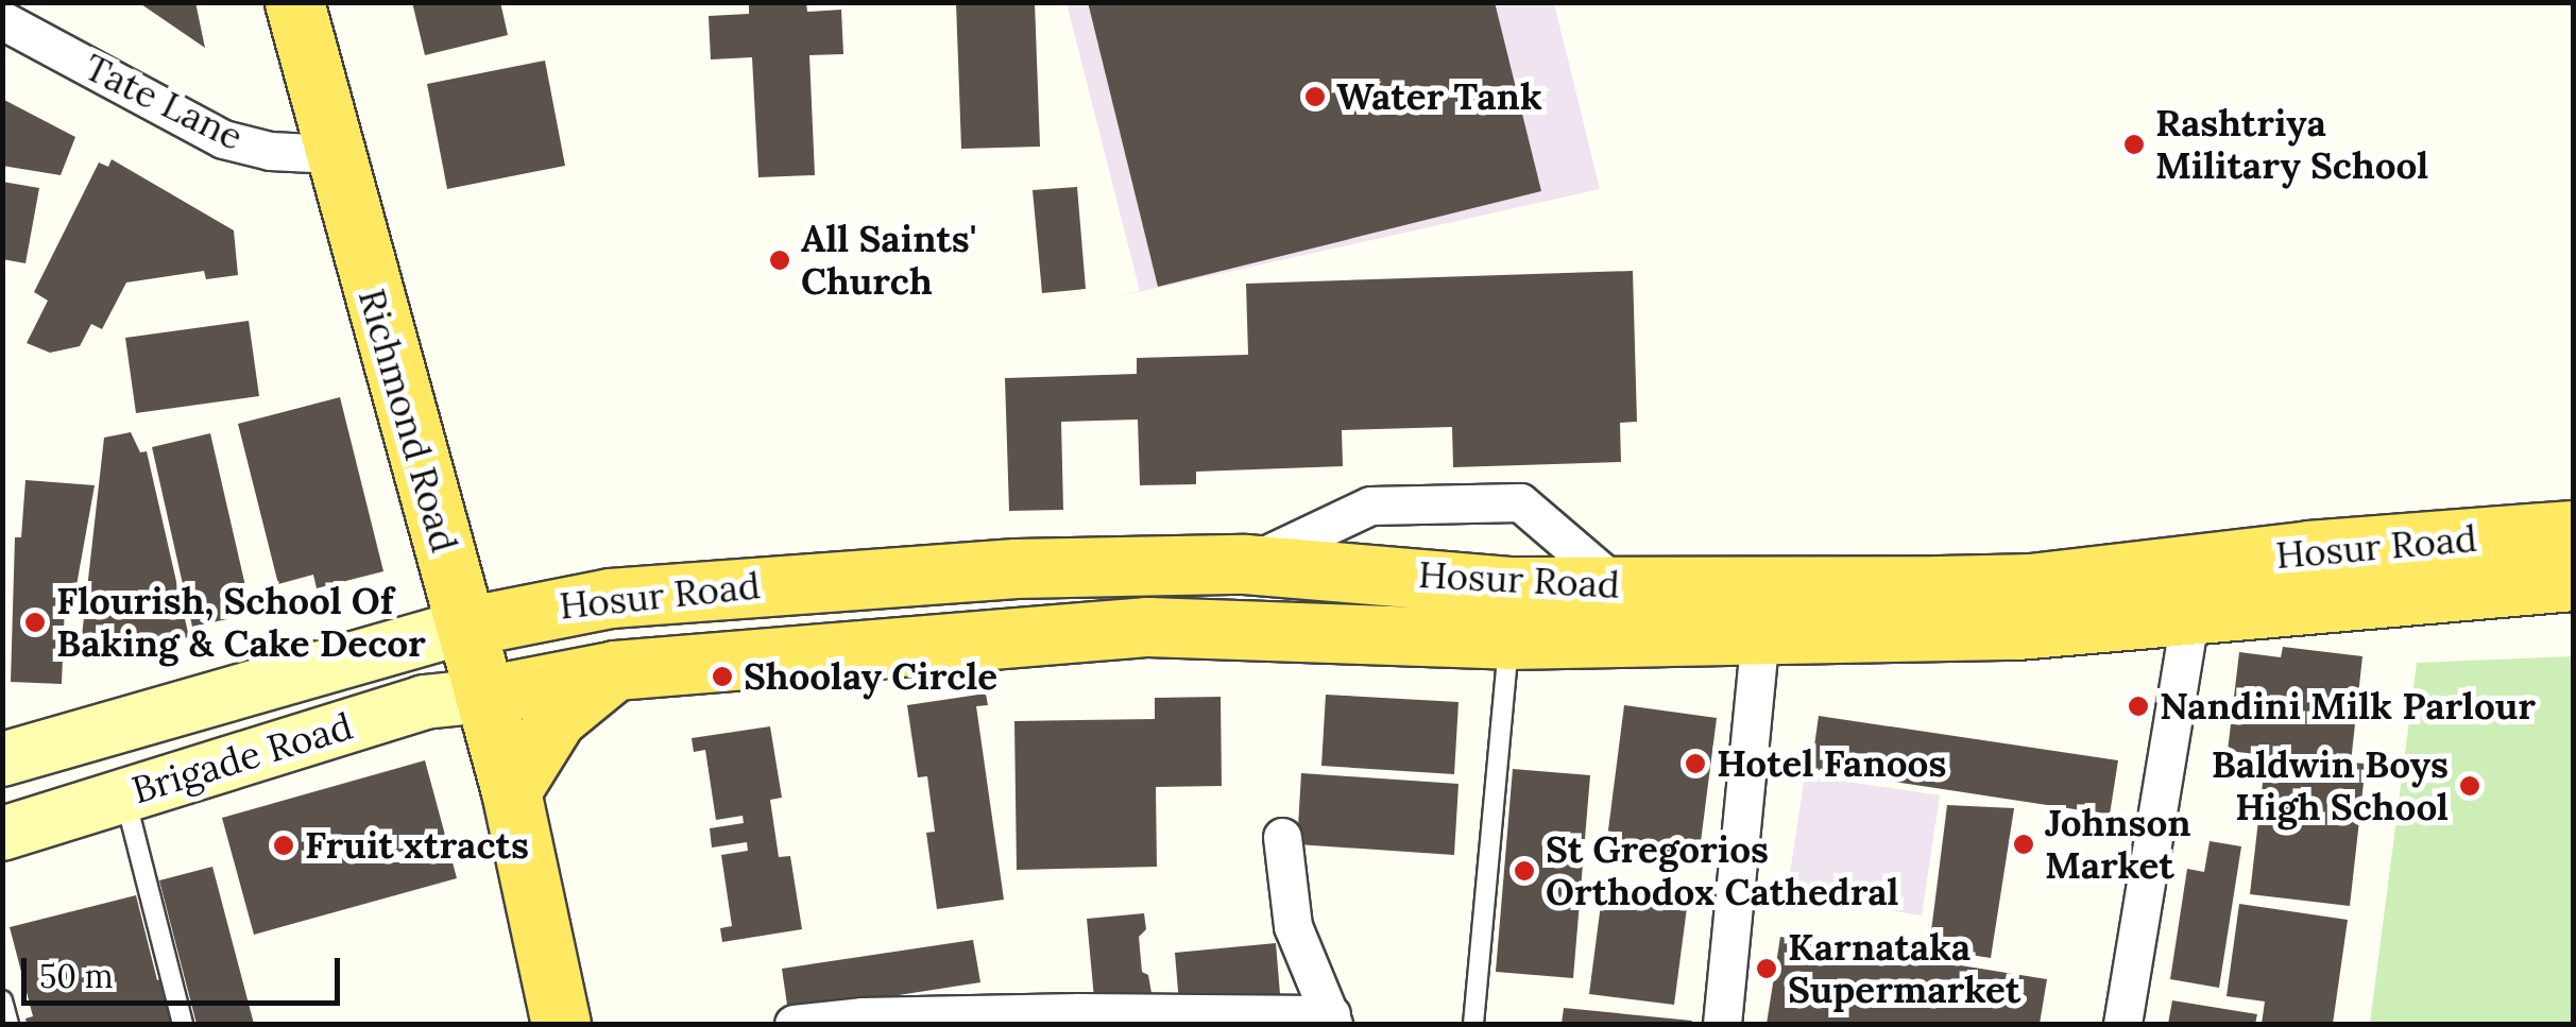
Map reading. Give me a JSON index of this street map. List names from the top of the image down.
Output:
{
  "streets": {
    "main road": ["Richmond Road", "Hosur Road", "Brigade Road"],
    "street": ["Tate Lane"]
  },
  "crossings": [
    ["Tate Lane", "Richmond Road"],
    ["Richmond Road", "Hosur Road"],
    ["Richmond Road", "Brigade Road"],
    ["Hosur Road", "Brigade Road"]
  ],
  "places": [
    "Water Tank",
    "Rashtriya Military School",
    "All Saints' Church",
    "Flourish, School Of Baking & Cake Decor",
    "Shoolay Circle",
    "Nandini Milk Parlour",
    "Hotel Fanoos",
    "Baldwin Boys High School",
    "Johnson Market",
    "Fruit xtracts",
    "St Gregorios Orthodox Cathedral",
    "Karnataka Supermarket"
  ],
  "scale_bar": "50 m"
}
